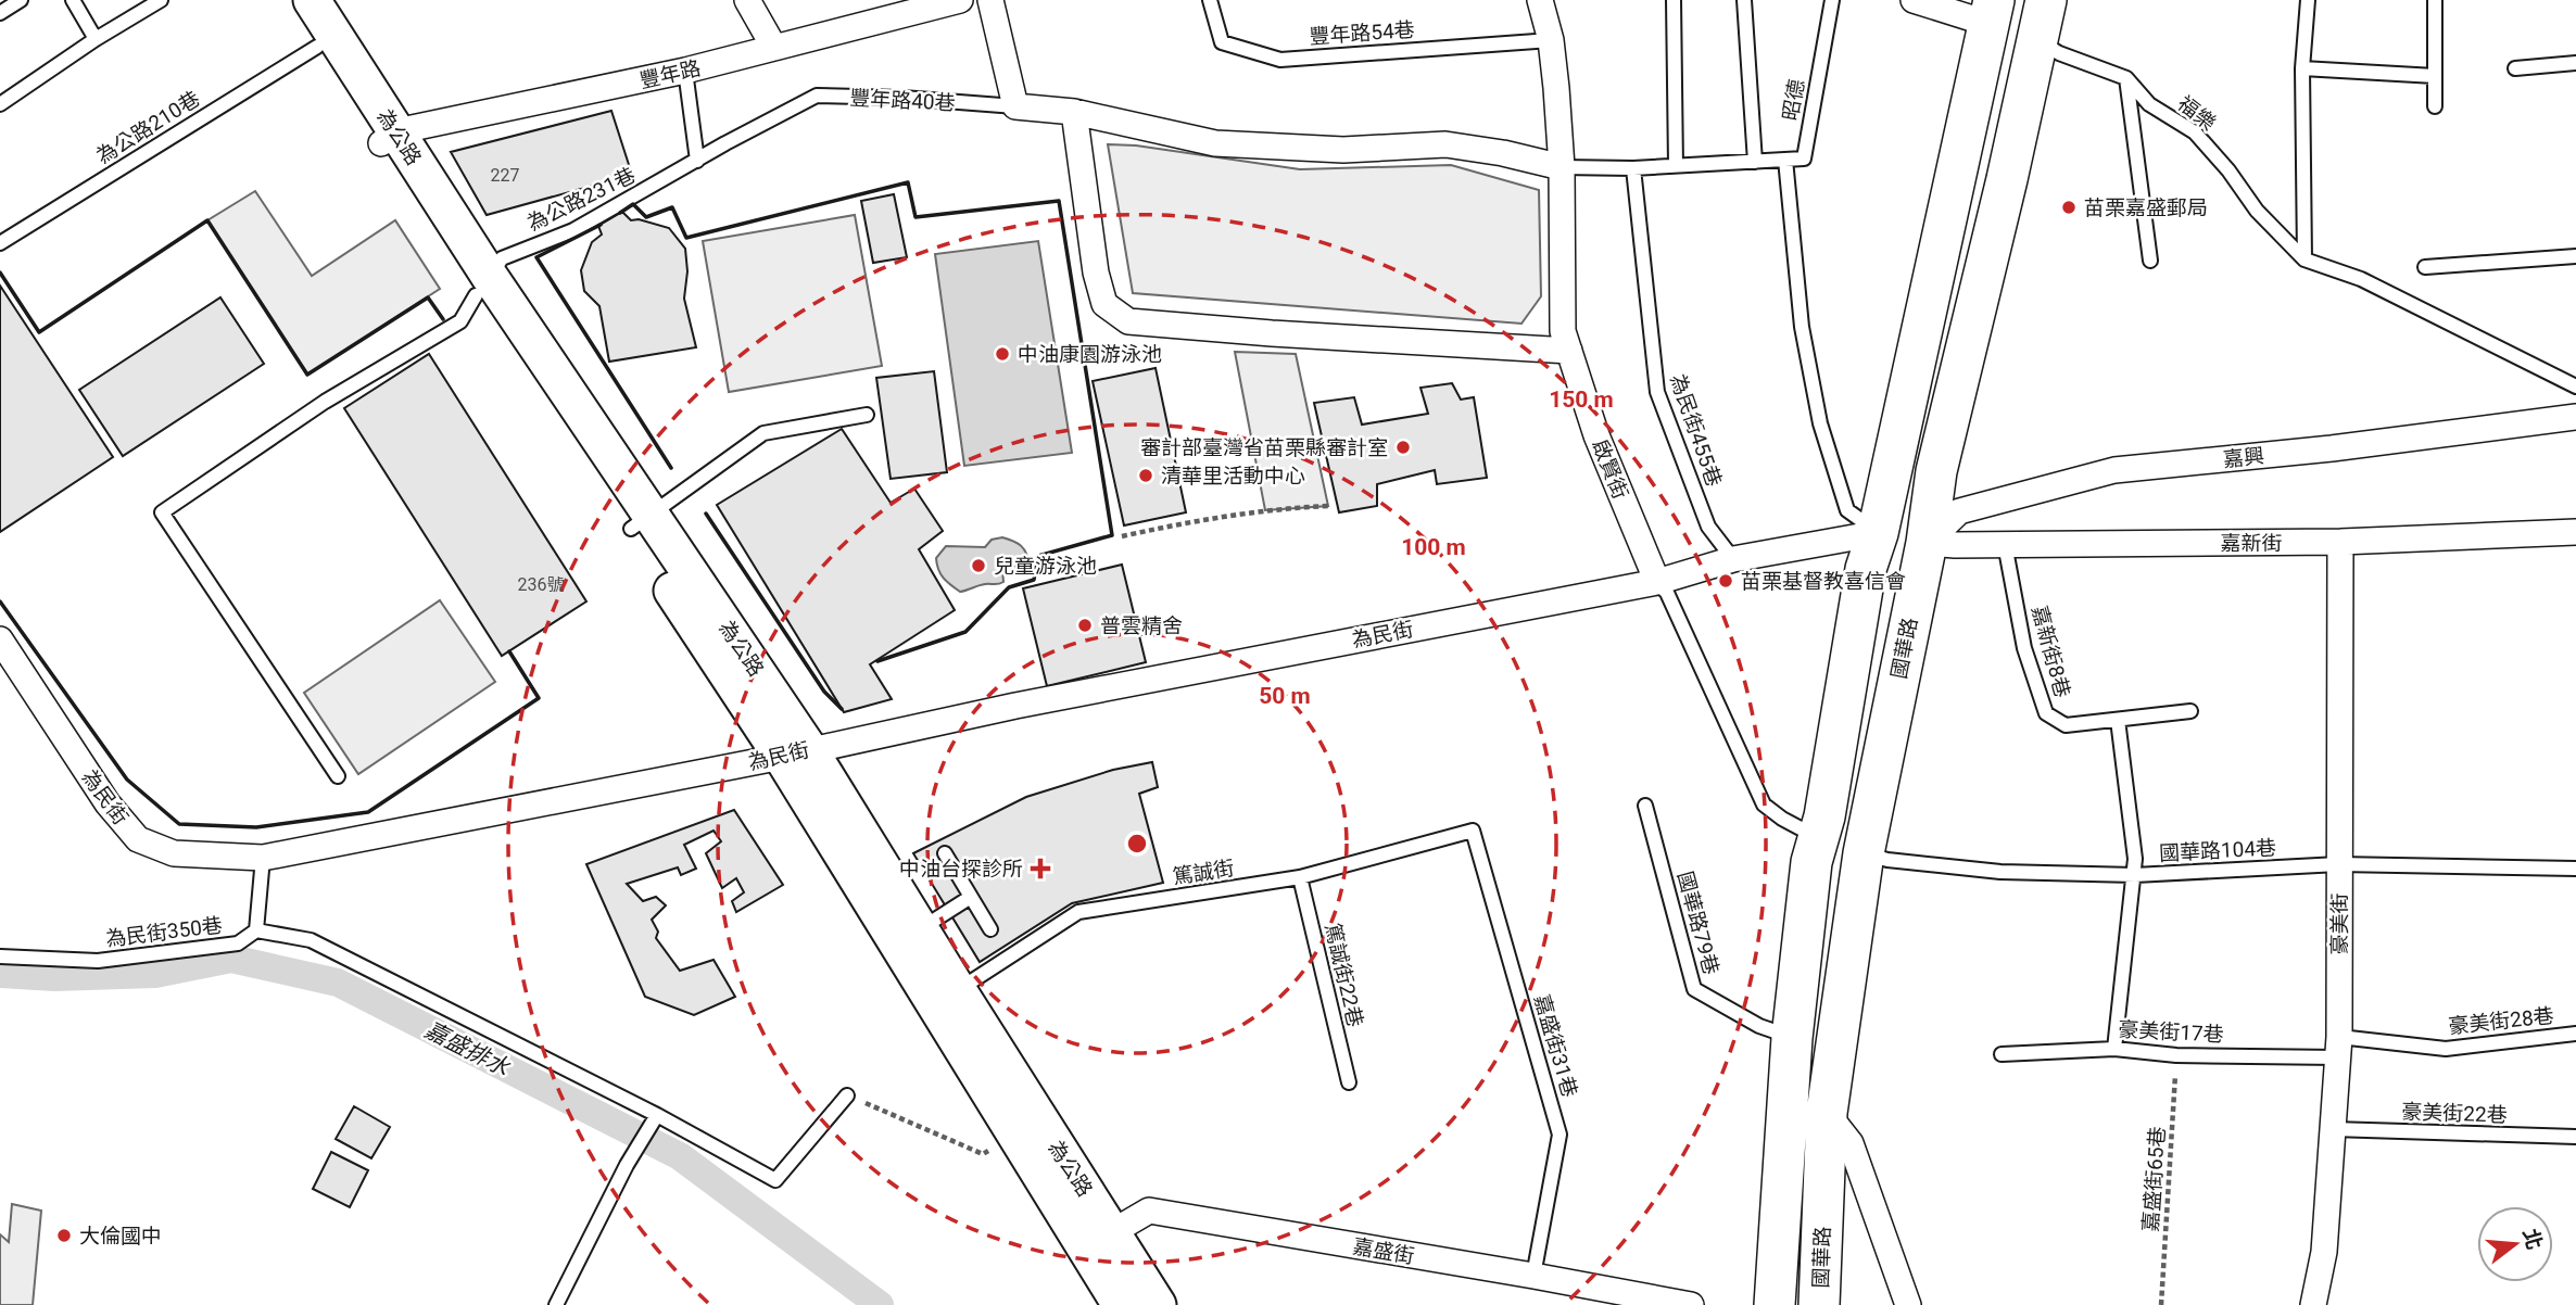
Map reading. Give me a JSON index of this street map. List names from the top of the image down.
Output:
{
  "streets": {
    "main road": ["國華路"],
    "street": [
      "豐年路",
      "為公路",
      "嘉興",
      "啟賢街",
      "嘉新街",
      "為民街",
      "豪美街",
      "嘉盛街"
    ],
    "lane": [
      "豐年路54巷",
      "豐年路40巷",
      "昭德",
      "福樂",
      "為公路210巷",
      "為公路231巷",
      "為民街455巷",
      "嘉新街8巷",
      "國華路104巷",
      "篤誠街",
      "國華路79巷",
      "為民街350巷",
      "篤誠街22巷",
      "豪美街28巷",
      "豪美街17巷",
      "嘉盛街31巷",
      "豪美街22巷"
    ],
    "path": ["嘉盛街65巷"]
  },
  "crossings": [
    ["豐年路54巷", "啟賢街"],
    ["豐年路", "為公路"],
    ["豐年路40巷", "為公路231巷"],
    ["福樂", "國華路"],
    ["為公路210巷", "為公路"],
    ["為公路", "為公路231巷"],
    ["為公路", "為民街"],
    ["為公路", "篤誠街"],
    ["為公路", "嘉盛街"],
    ["為民街455巷", "為民街"],
    ["嘉興", "嘉新街"],
    ["嘉興", "國華路"],
    ["啟賢街", "為民街"],
    ["嘉新街", "國華路"],
    ["嘉新街", "嘉新街8巷"],
    ["嘉新街", "豪美街"],
    ["國華路", "國華路104巷"],
    ["國華路104巷", "豪美街"],
    ["篤誠街", "篤誠街22巷"],
    ["篤誠街", "嘉盛街31巷"],
    ["豪美街", "豪美街28巷"],
    ["豪美街", "豪美街17巷"],
    ["豪美街", "豪美街22巷"],
    ["豪美街28巷", "豪美街17巷"],
    ["豪美街17巷", "嘉盛街65巷"],
    ["嘉盛街31巷", "嘉盛街"]
  ],
  "water": ["嘉盛排水"],
  "places": {
    "other": [
      "苗栗嘉盛郵局",
      "中油康園游泳池",
      "審計部臺灣省苗栗縣審計室",
      "清華里活動中心",
      "兒童游泳池",
      "苗栗基督教喜信會",
      "普雲精舍",
      "大倫國中"
    ],
    "health": ["中油台探診所"]
  },
  "house_numbers": ["227", "236號"],
  "north": "right",
  "rings": ["150 m", "100 m", "50 m"]
}
